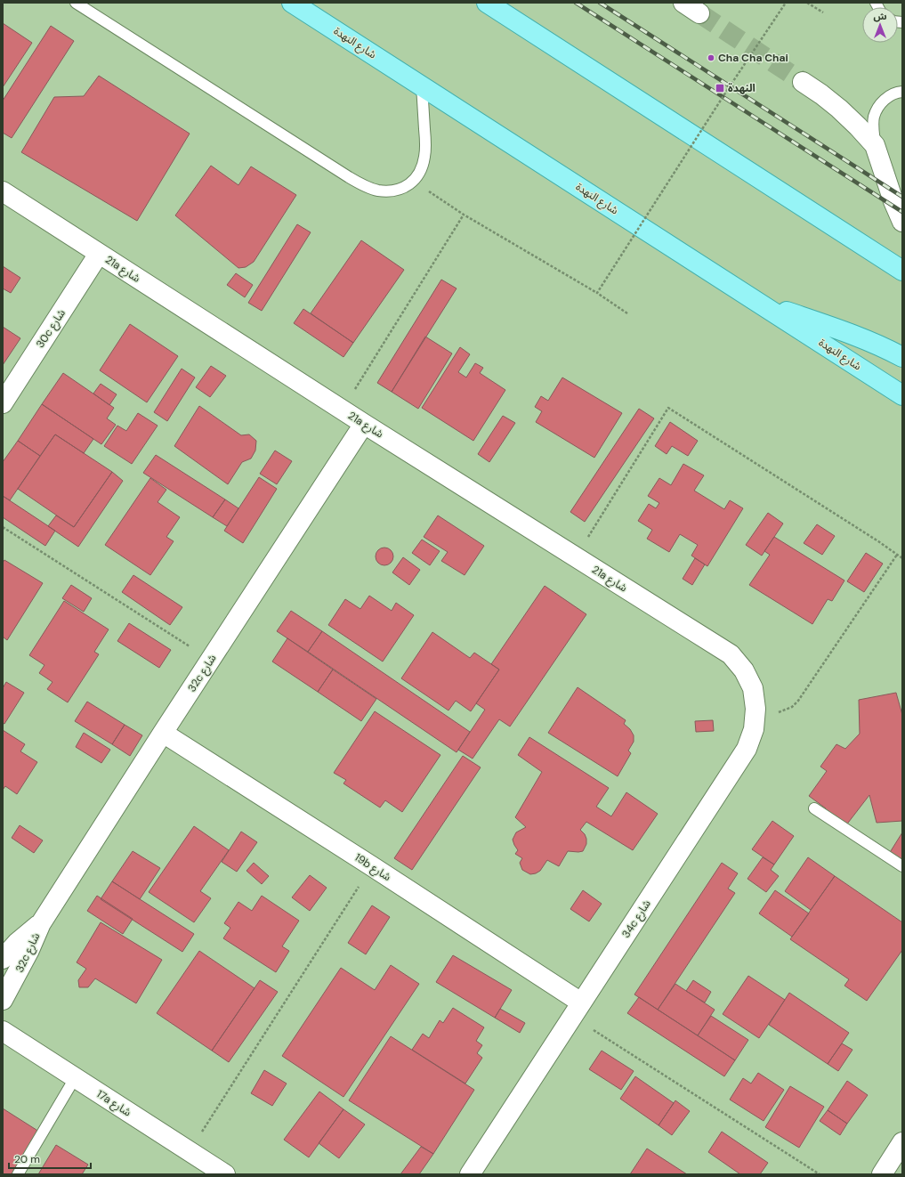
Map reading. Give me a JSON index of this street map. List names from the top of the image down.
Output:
{
  "streets": {
    "main road": ["شارع النهدة"],
    "street": [
      "21a شارع",
      "30c شارع",
      "32c شارع",
      "19b شارع",
      "34c شارع",
      "17a شارع"
    ]
  },
  "crossings": [
    ["21a شارع", "30c شارع"],
    ["21a شارع", "32c شارع"],
    ["21a شارع", "34c شارع"],
    ["32c شارع", "19b شارع"],
    ["19b شارع", "34c شارع"]
  ],
  "places": {
    "other": ["Cha Cha Chai"],
    "transit": ["النهدة"]
  },
  "scale_bar": "20 m",
  "north": "top"
}
